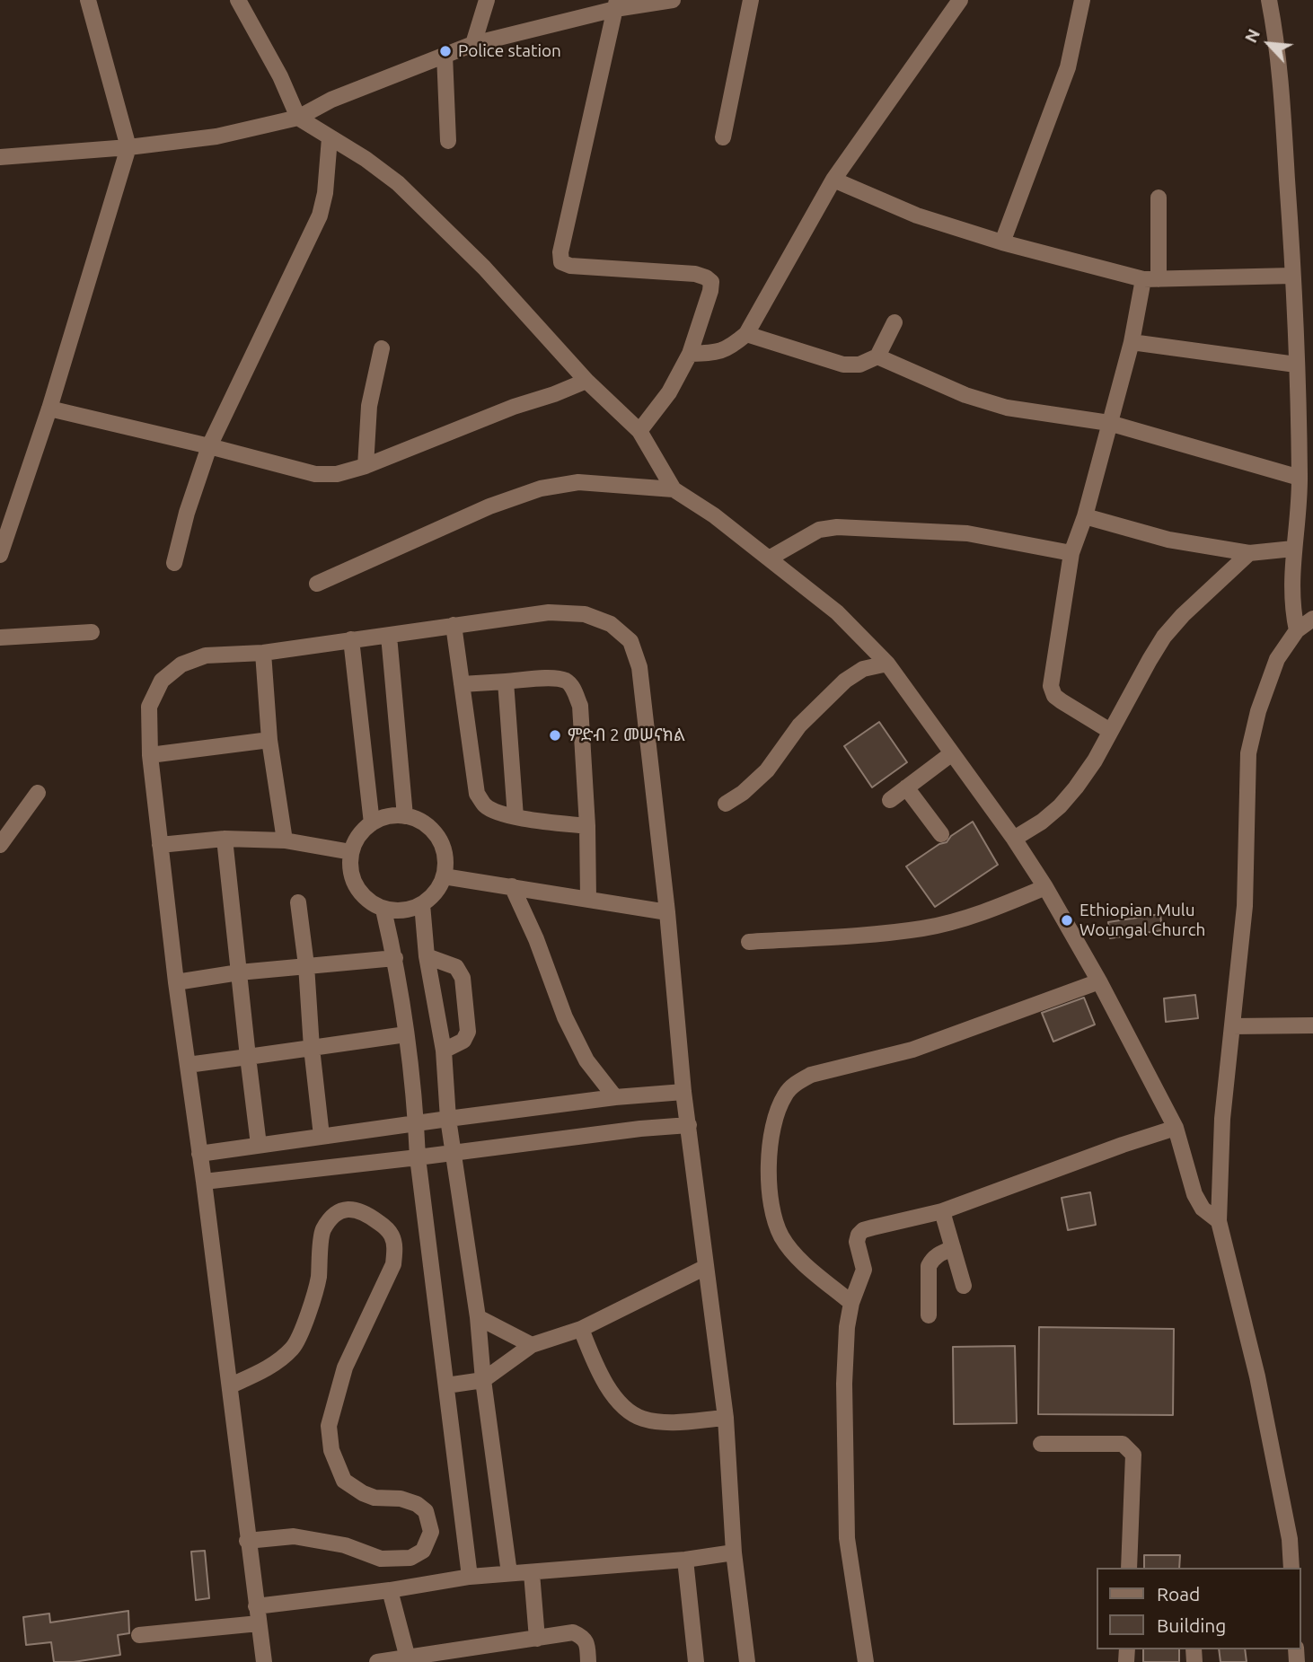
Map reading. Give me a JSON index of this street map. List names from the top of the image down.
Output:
{
  "places": ["Police station", "ምድብ 2 መሠናክል", "Ethiopian Mulu Woungal Church"],
  "legend": ["Road", "Building"],
  "north": "top left"
}
